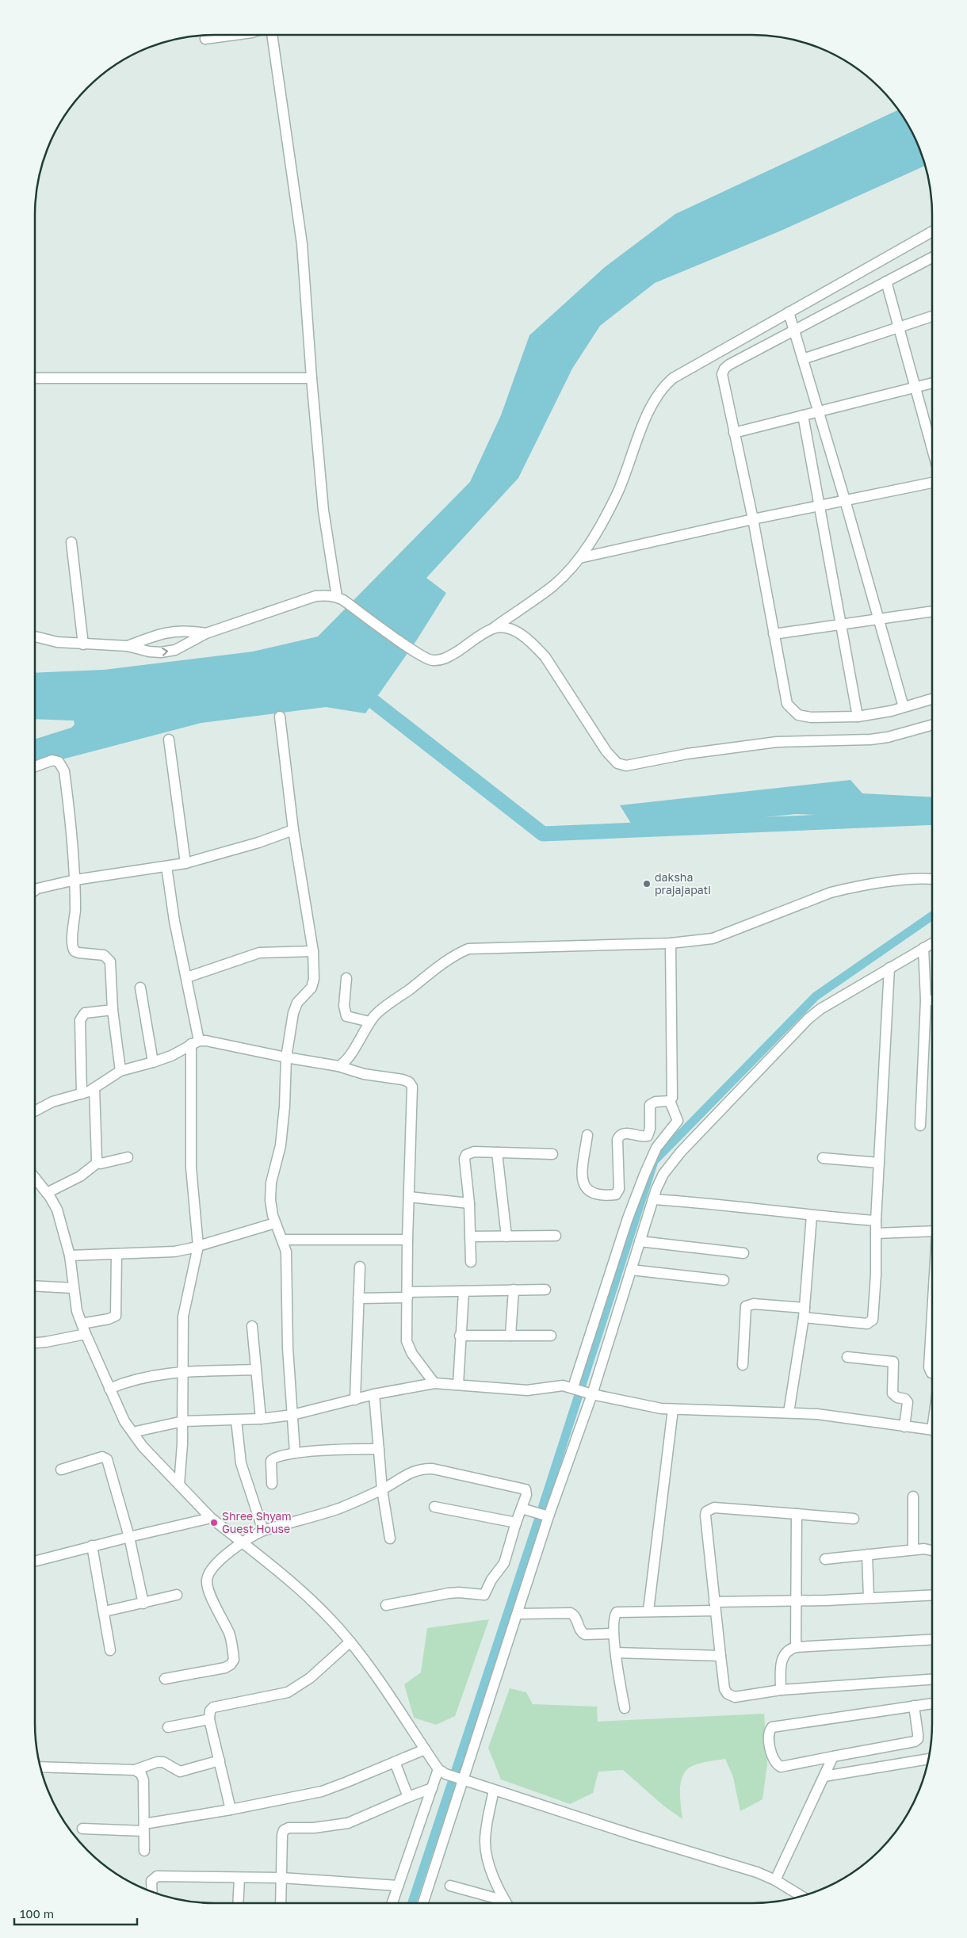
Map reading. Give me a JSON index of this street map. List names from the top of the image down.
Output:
{
  "places": ["daksha prajajapati", "Shree Shyam Guest House"],
  "scale_bar": "100 m"
}
